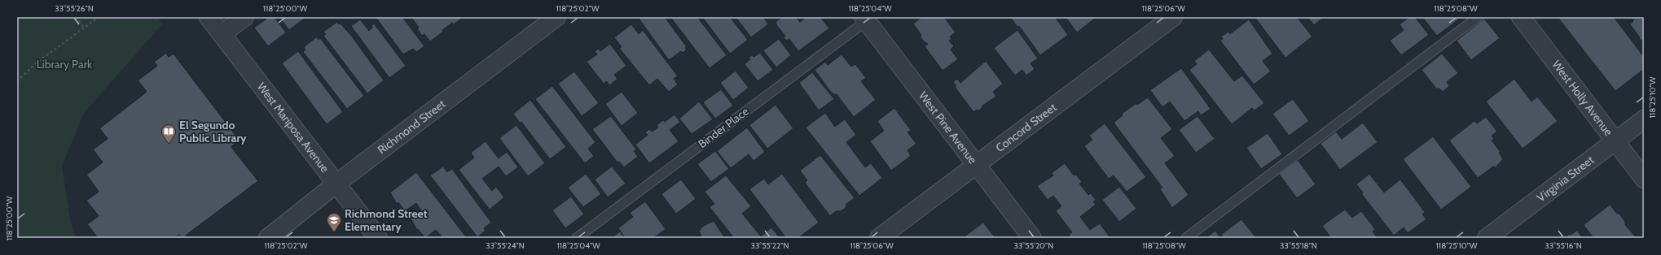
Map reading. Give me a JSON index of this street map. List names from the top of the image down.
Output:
{
  "streets": {
    "street": [
      "West Holly Avenue",
      "Richmond Street",
      "West Mariposa Avenue",
      "West Pine Avenue",
      "Concord Street",
      "Virginia Street"
    ],
    "lane": ["Binder Place"]
  },
  "crossings": [
    ["West Holly Avenue", "Virginia Street"],
    ["Richmond Street", "West Mariposa Avenue"],
    ["Binder Place", "West Pine Avenue"],
    ["West Pine Avenue", "Concord Street"]
  ],
  "parks": ["Library Park"],
  "places": {
    "library": ["El Segundo Public Library"],
    "school or university": ["Richmond Street Elementary"]
  },
  "coordinates": [
    "33°55'26\"N",
    "118°25'00\"W",
    "118°25'02\"W",
    "118°25'04\"W",
    "118°25'06\"W",
    "118°25'08\"W",
    "118°25'10\"W",
    "33°55'24\"N",
    "33°55'22\"N",
    "33°55'20\"N",
    "33°55'18\"N",
    "33°55'16\"N"
  ]
}
